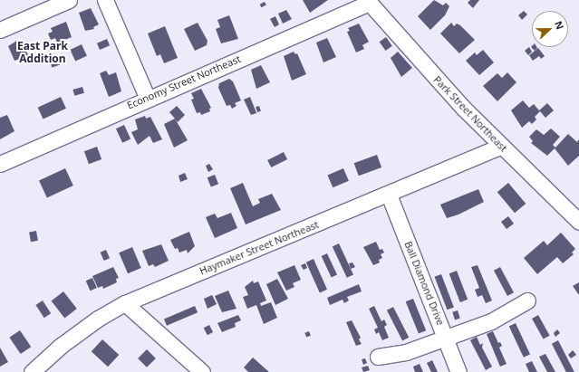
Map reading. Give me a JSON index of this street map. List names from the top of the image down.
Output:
{
  "streets": {
    "street": [
      "Economy Street Northeast",
      "Park Street Northeast",
      "Haymaker Street Northeast",
      "Ball Diamond Drive"
    ]
  },
  "crossings": [
    ["Economy Street Northeast", "Park Street Northeast"],
    ["Park Street Northeast", "Haymaker Street Northeast"],
    ["Haymaker Street Northeast", "Ball Diamond Drive"]
  ],
  "districts": ["East Park Addition"],
  "north": "right"
}
